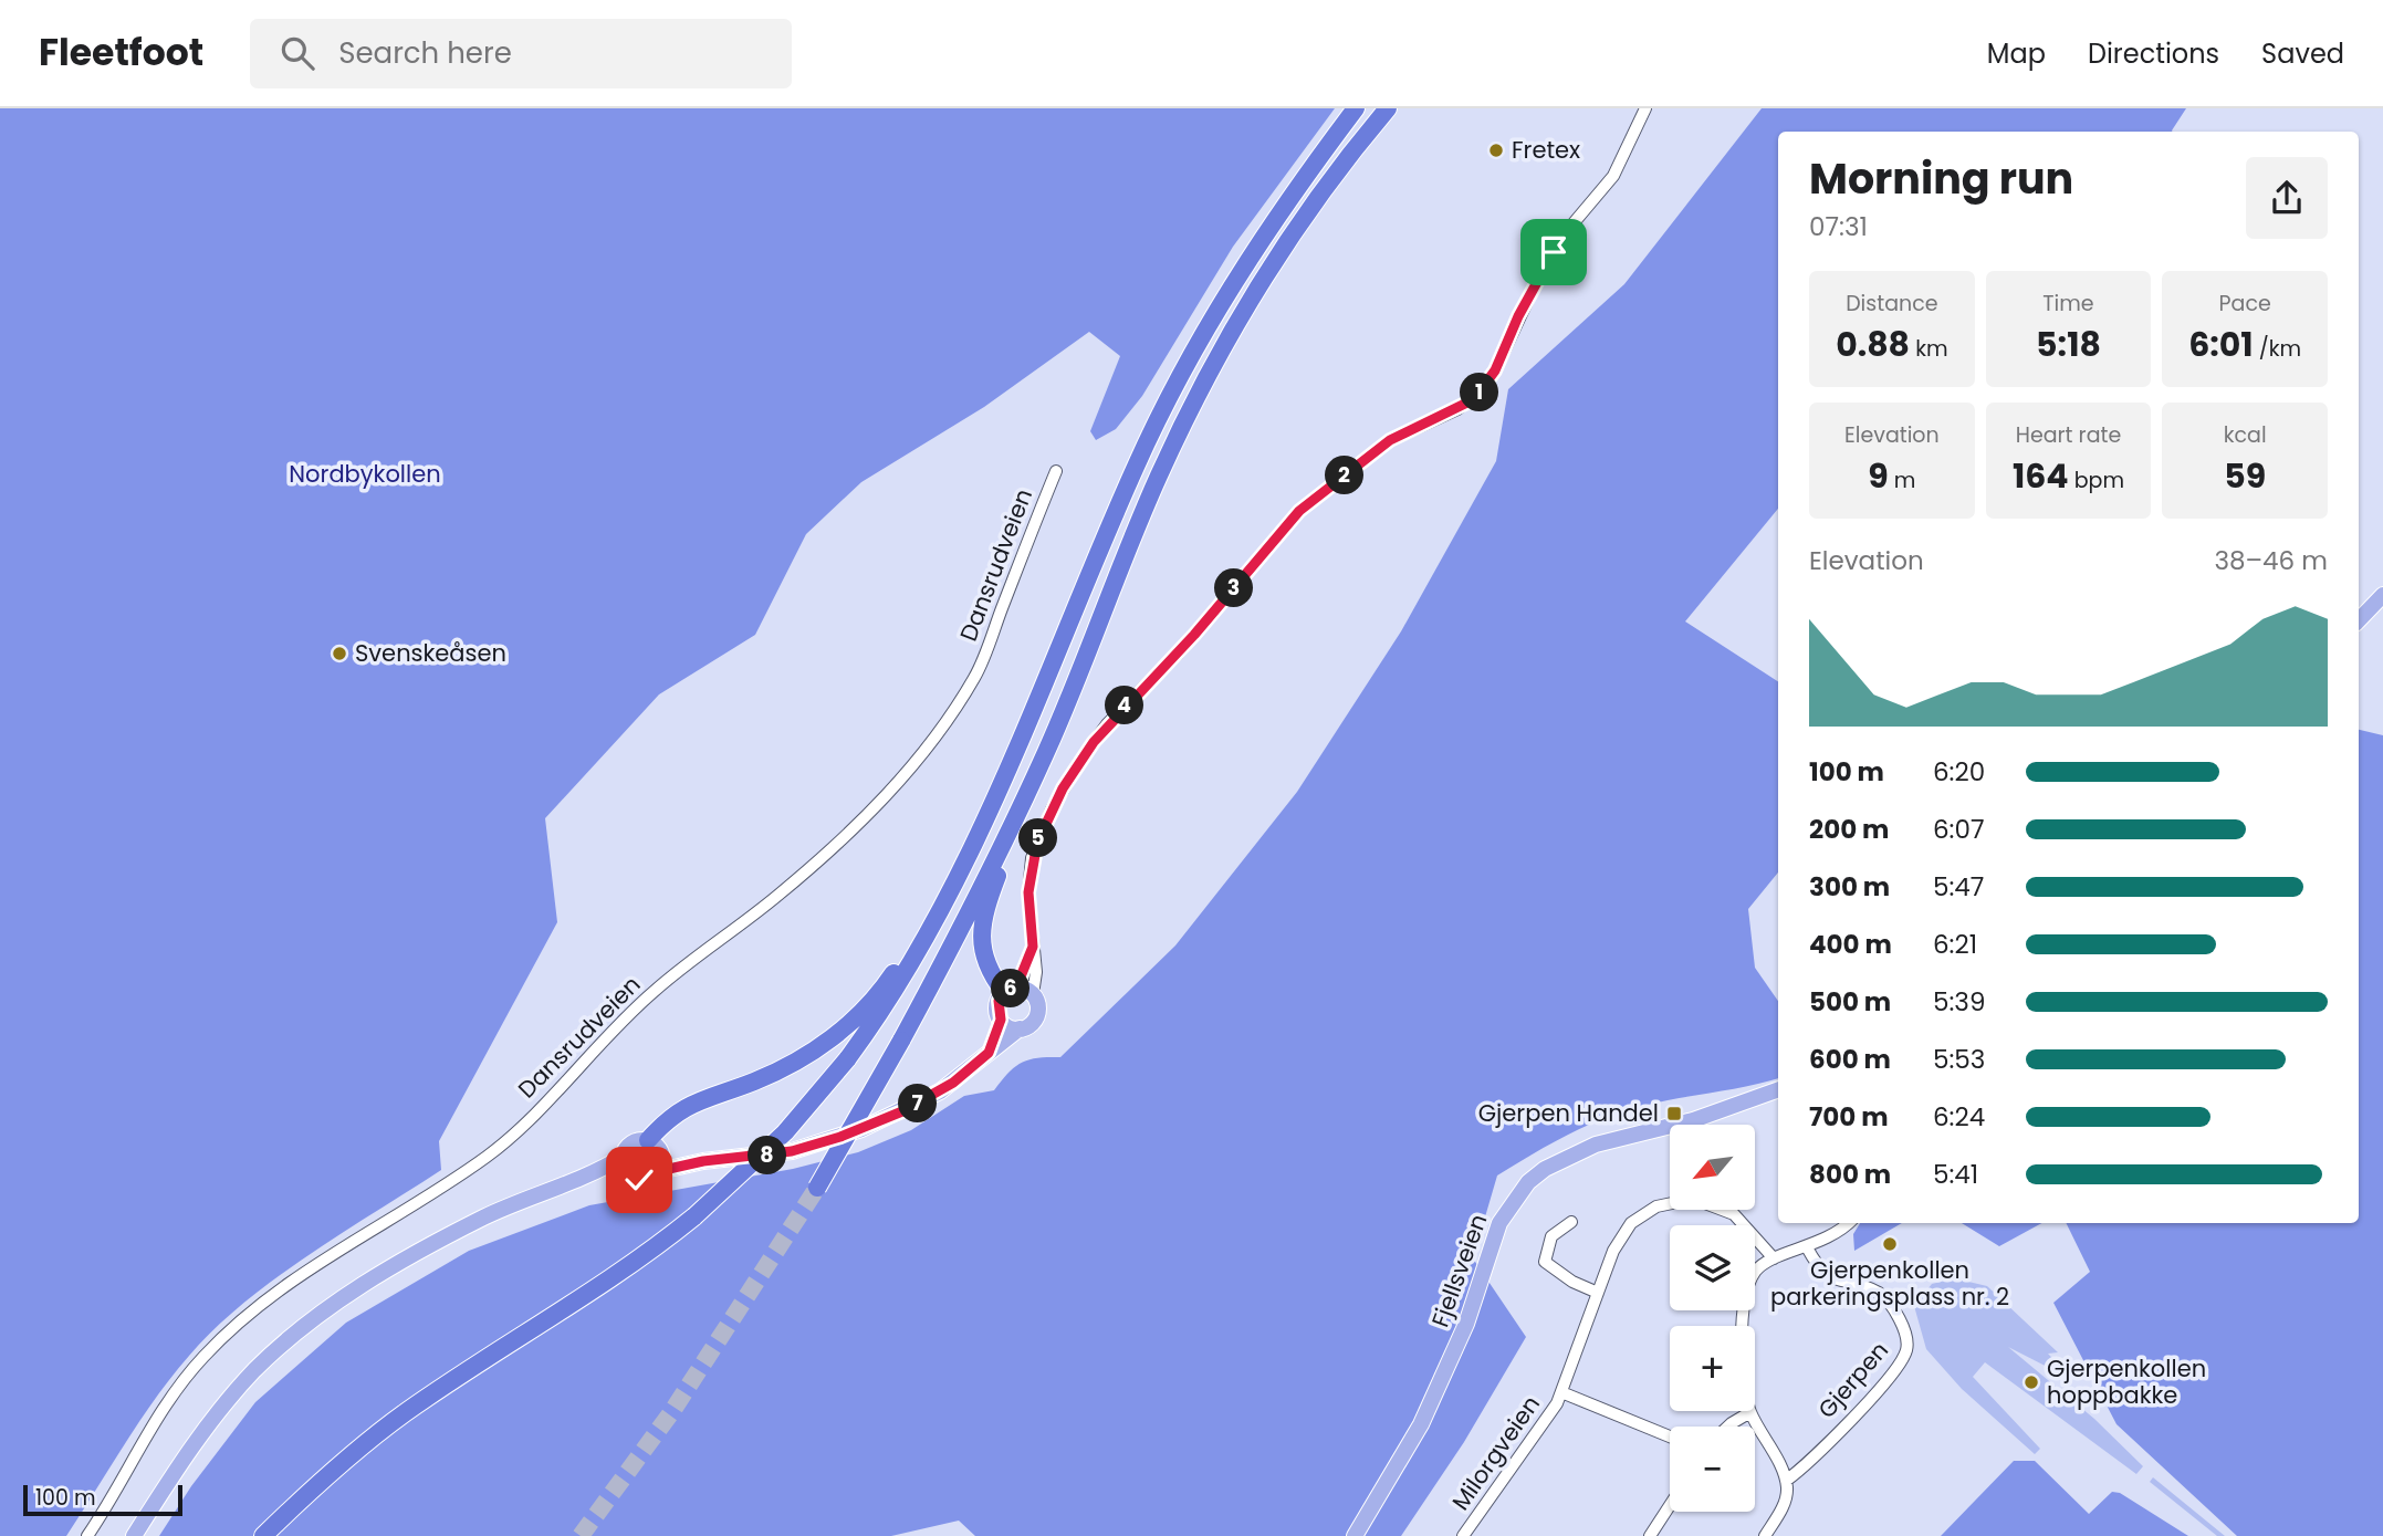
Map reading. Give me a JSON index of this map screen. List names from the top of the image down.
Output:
{
  "streets": {
    "main road": ["Fjellsveien"],
    "street": ["Dansrudveien", "Gjerpen", "Milorgveien"]
  },
  "parks": ["Nordbykollen"],
  "places": {
    "other": [
      "Fretex",
      "Svenskeåsen",
      "Gjerpenkollen parkeringsplass nr. 2",
      "Gjerpenkollen hoppbakke"
    ],
    "transit": ["Gjerpen Handel"]
  },
  "scale_bar": "100 m",
  "north": "bottom left",
  "page": {
    "header": "Fleetfoot",
    "search": "Search here",
    "nav": ["Map", "Directions", "Saved"],
    "heading": ["Morning run", "07:31"],
    "stats": [
      ["Distance", "0.88 km"],
      ["Time", "5:18"],
      ["Pace", "6:01 /km"],
      ["Elevation", "9 m"],
      ["Heart rate", "164 bpm"],
      ["kcal", "59"]
    ],
    "pins": [
      "1",
      "2",
      "3",
      "4",
      "5",
      "6",
      "7",
      "8"
    ],
    "chart": ["Elevation", "38–46 m"],
    "list": [
      {
        "name": "100 m",
        "note": "6:20"
      },
      {
        "name": "200 m",
        "note": "6:07"
      },
      {
        "name": "300 m",
        "note": "5:47"
      },
      {
        "name": "400 m",
        "note": "6:21"
      },
      {
        "name": "500 m",
        "note": "5:39"
      },
      {
        "name": "600 m",
        "note": "5:53"
      },
      {
        "name": "700 m",
        "note": "6:24"
      },
      {
        "name": "800 m",
        "note": "5:41"
      }
    ],
    "map_buttons": ["+", "−"],
    "scale": "100 m"
  }
}
